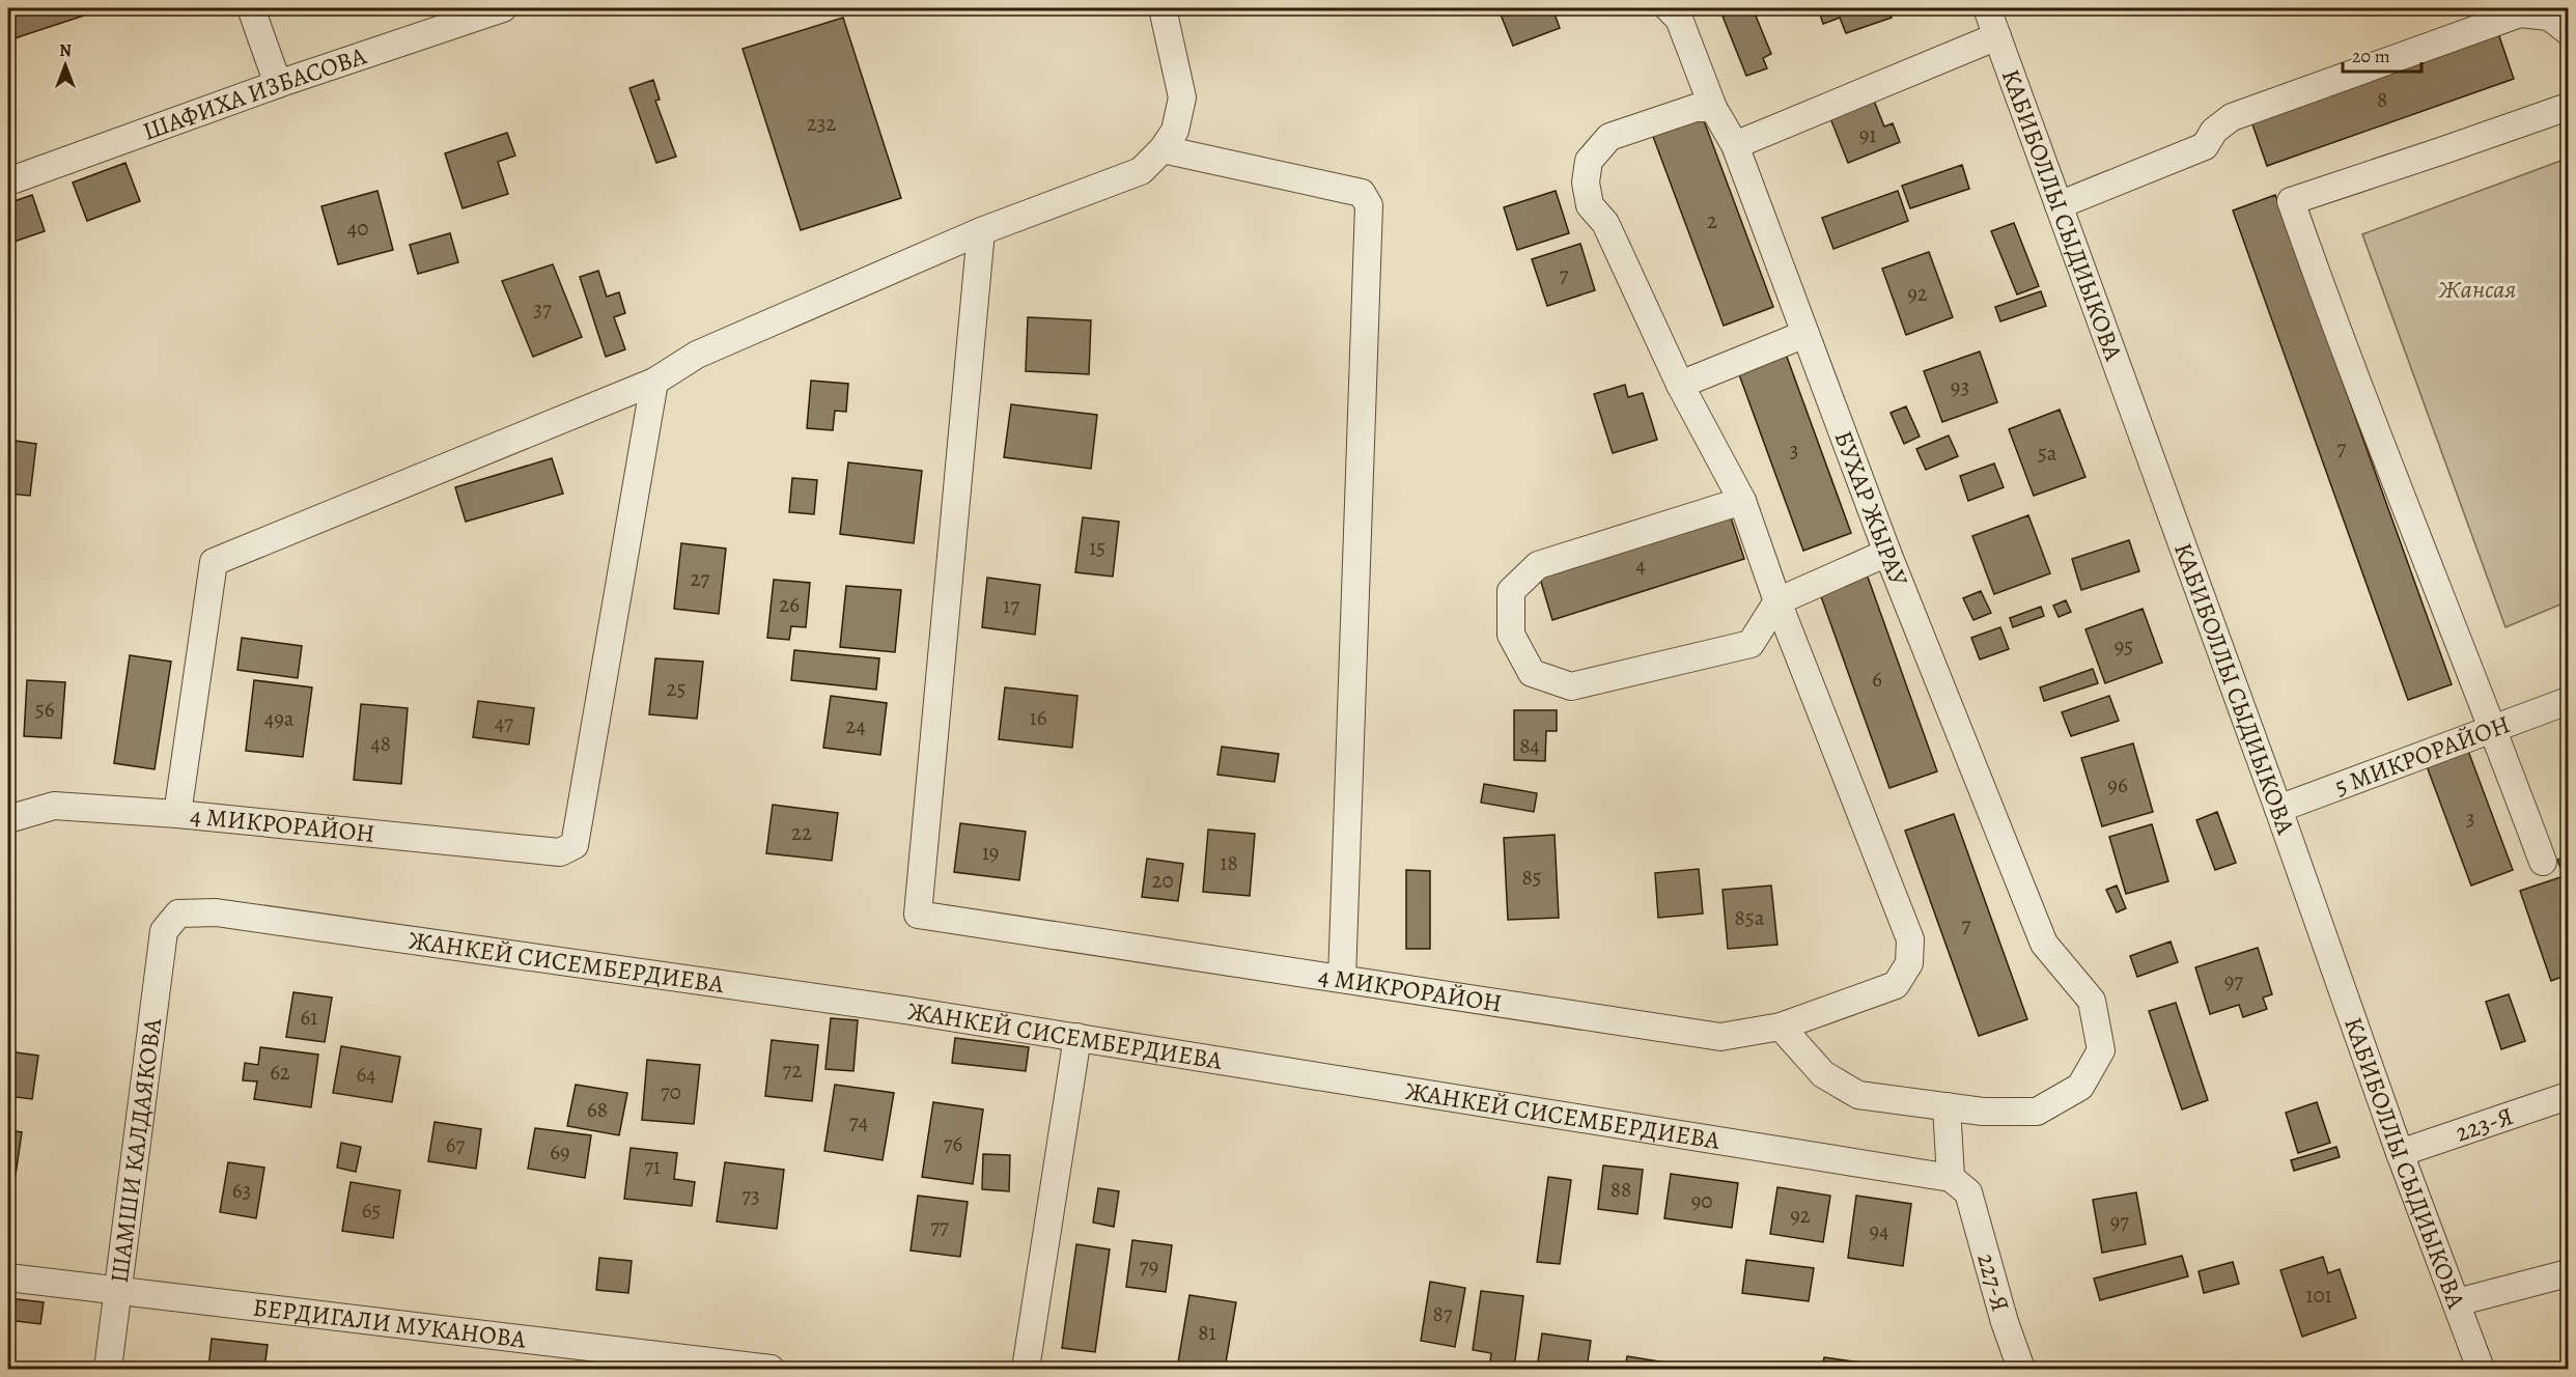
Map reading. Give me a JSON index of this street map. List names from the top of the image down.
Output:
{
  "streets": {
    "street": [
      "ШАФИХА ИЗБАСОВА",
      "КАБИБОЛЛЫ СЫДИЫКОВА",
      "БУХАР ЖЫРАУ",
      "5 МИКРОРАЙОН",
      "4 МИКРОРАЙОН",
      "ЖАНКЕЙ СИСЕМБЕРДИЕВА",
      "223-Я",
      "ШАМШИ КАЛДАЯКОВА",
      "227-Я",
      "БЕРДИГАЛИ МУКАНОВА"
    ]
  },
  "crossings": [
    ["КАБИБОЛЛЫ СЫДИЫКОВА", "5 МИКРОРАЙОН"],
    ["КАБИБОЛЛЫ СЫДИЫКОВА", "223-Я"],
    ["БУХАР ЖЫРАУ", "227-Я"],
    ["ЖАНКЕЙ СИСЕМБЕРДИЕВА", "ШАМШИ КАЛДАЯКОВА"],
    ["ЖАНКЕЙ СИСЕМБЕРДИЕВА", "227-Я"],
    ["ШАМШИ КАЛДАЯКОВА", "БЕРДИГАЛИ МУКАНОВА"]
  ],
  "parks": ["Жансая"],
  "house_numbers": [
    "8",
    "232",
    "91",
    "2",
    "40",
    "7",
    "92",
    "37",
    "93",
    "7",
    "3",
    "5а",
    "15",
    "4",
    "27",
    "26",
    "17",
    "95",
    "6",
    "25",
    "56",
    "16",
    "49а",
    "47",
    "24",
    "48",
    "84",
    "96",
    "3",
    "22",
    "19",
    "18",
    "85",
    "20",
    "85а",
    "7",
    "97",
    "61",
    "72",
    "62",
    "64",
    "70",
    "68",
    "74",
    "76",
    "67",
    "69",
    "71",
    "88",
    "63",
    "73",
    "90",
    "65",
    "92",
    "97",
    "77",
    "94",
    "79",
    "101",
    "87",
    "81"
  ],
  "scale_bar": "20 m",
  "north": "top"
}
